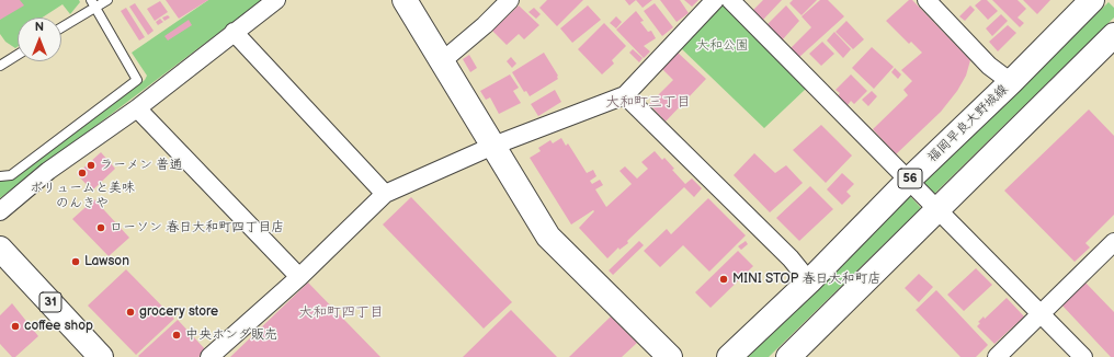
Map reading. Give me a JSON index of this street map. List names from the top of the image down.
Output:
{
  "streets": {
    "main road": ["福岡早良大野城線", "56", "31"]
  },
  "districts": ["大和町三丁目", "大和町四丁目"],
  "parks": ["大和公園"],
  "places": [
    "ラーメン 普通",
    "ボリュームと美味 のんきや",
    "ローソン 春日大和町四丁目店",
    "Lawson",
    "MINI STOP 春日大和町店",
    "grocery store",
    "coffee shop",
    "中央ホンダ販売"
  ],
  "north": "top"
}
